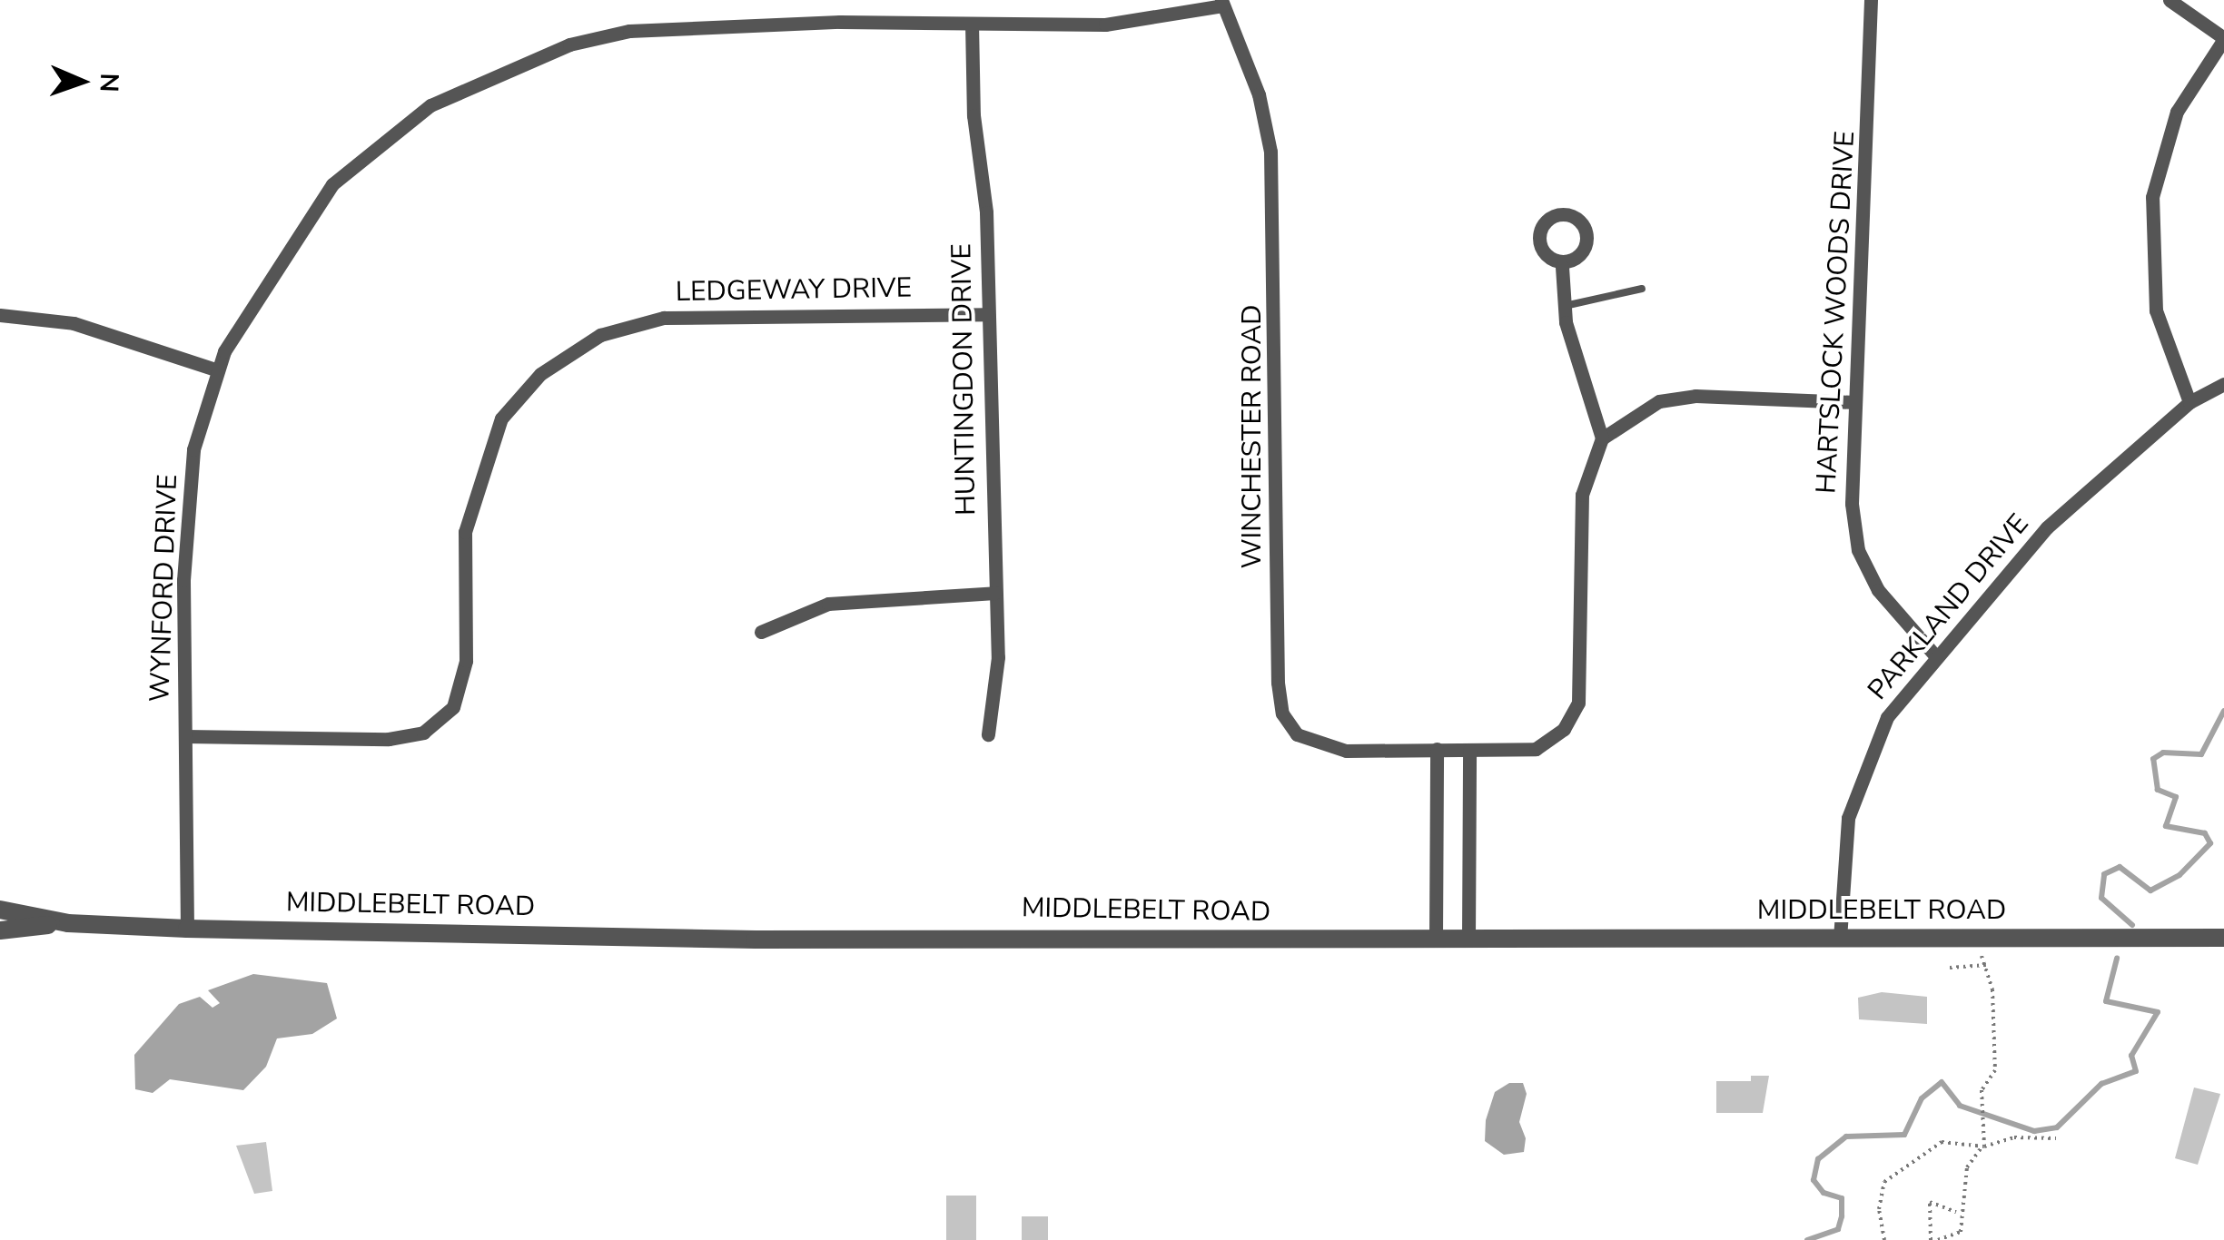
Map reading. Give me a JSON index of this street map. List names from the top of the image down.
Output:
{
  "streets": {
    "street": [
      "LEDGEWAY DRIVE",
      "HARTSLOCK WOODS DRIVE",
      "HUNTINGDON DRIVE",
      "WINCHESTER ROAD",
      "WYNFORD DRIVE",
      "PARKLAND DRIVE",
      "MIDDLEBELT ROAD"
    ]
  },
  "crossings": [
    ["LEDGEWAY DRIVE", "HUNTINGDON DRIVE"],
    ["LEDGEWAY DRIVE", "WYNFORD DRIVE"],
    ["HARTSLOCK WOODS DRIVE", "PARKLAND DRIVE"],
    ["HUNTINGDON DRIVE", "WYNFORD DRIVE"],
    ["WINCHESTER ROAD", "WYNFORD DRIVE"],
    ["WYNFORD DRIVE", "MIDDLEBELT ROAD"],
    ["PARKLAND DRIVE", "MIDDLEBELT ROAD"]
  ],
  "north": "right"
}
